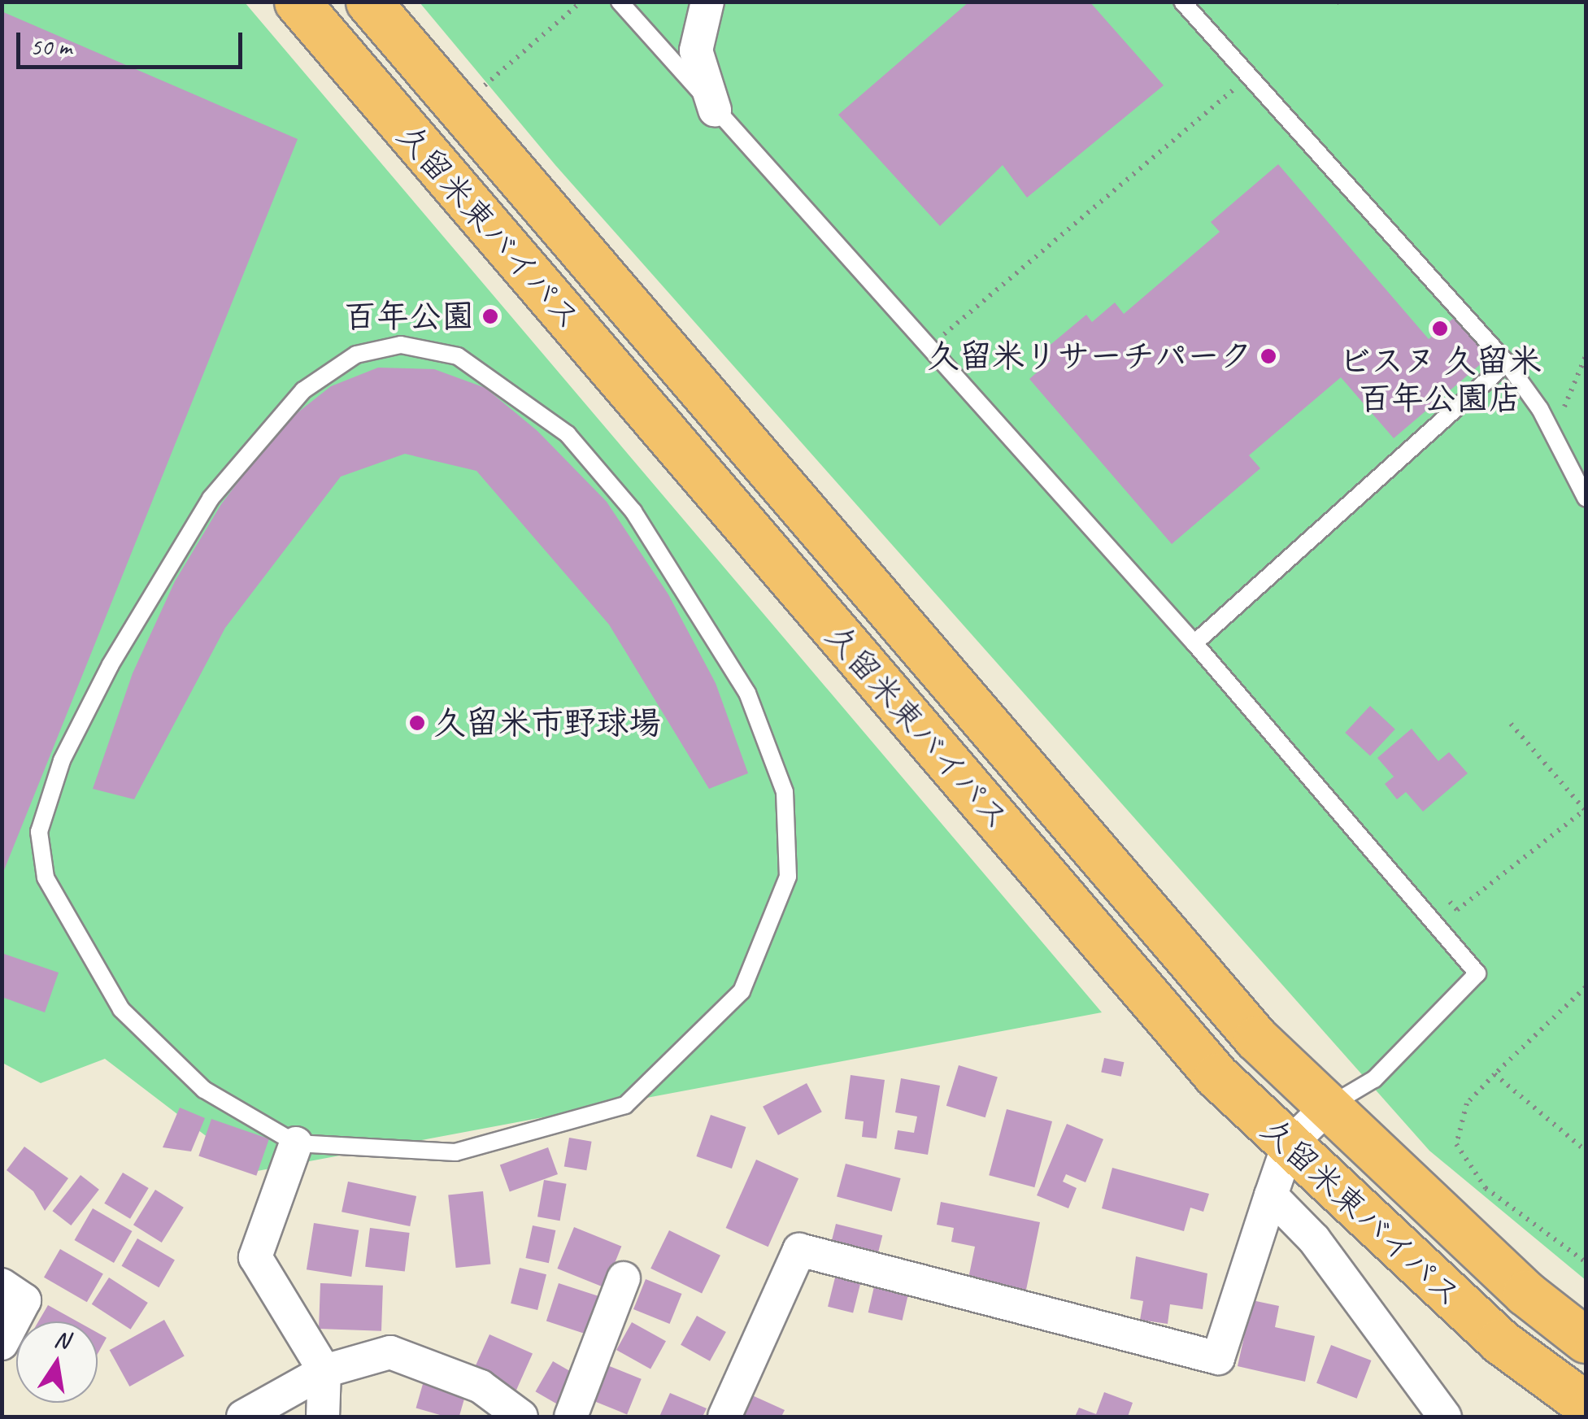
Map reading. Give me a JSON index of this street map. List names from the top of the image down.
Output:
{
  "streets": {
    "highway": ["久留米東バイパス"]
  },
  "places": [
    "百年公園",
    "ビスヌ 久留米 百年公園店",
    "久留米リサーチパーク",
    "久留米市野球場"
  ],
  "scale_bar": "50 m",
  "north": "top"
}
